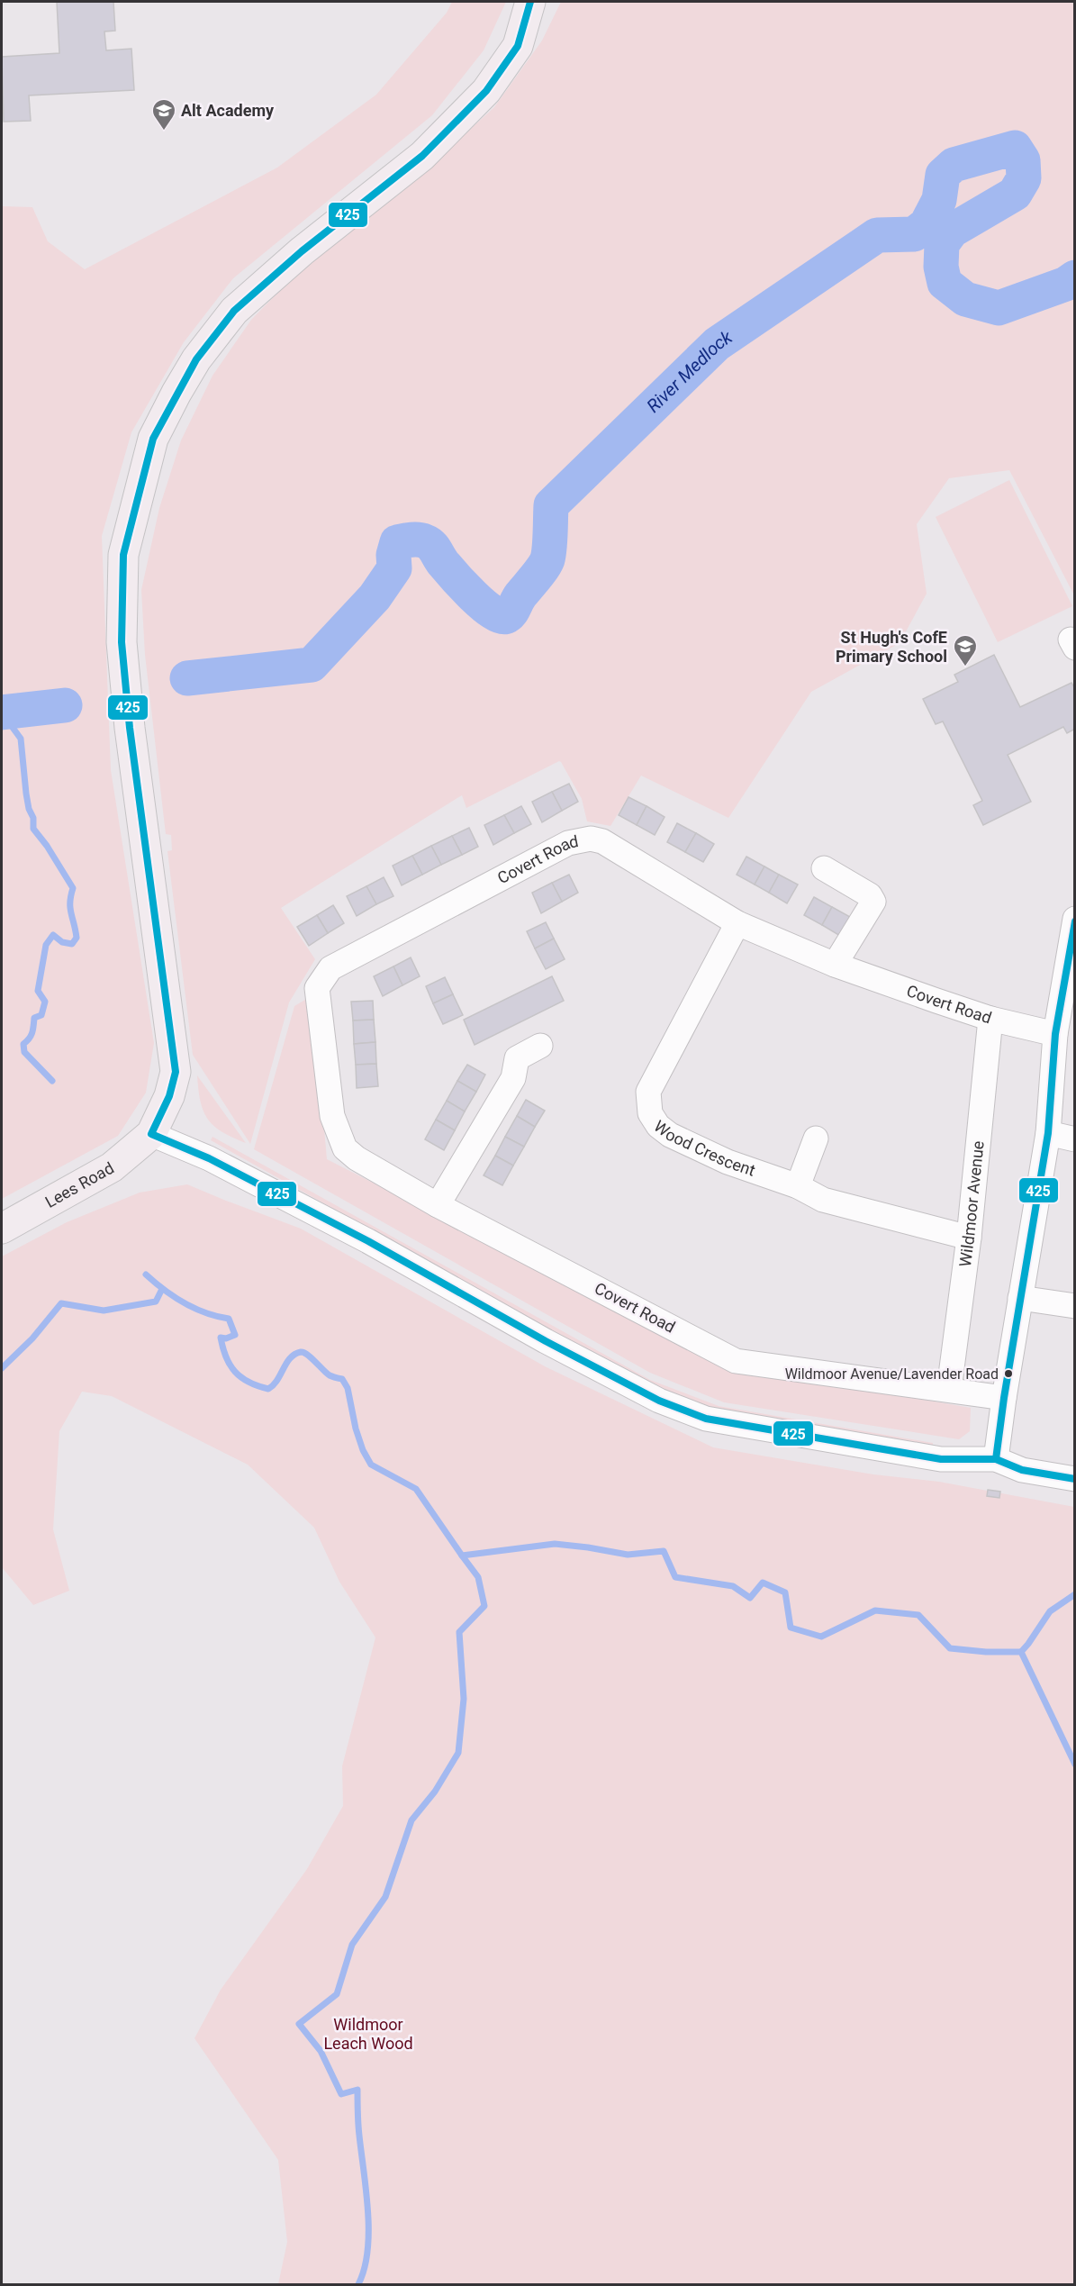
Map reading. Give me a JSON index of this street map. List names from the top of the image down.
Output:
{
  "streets": {
    "main road": ["Lees Road"],
    "street": ["Covert Road", "Wood Crescent", "Wildmoor Avenue"]
  },
  "crossings": [
    ["Covert Road", "Wood Crescent"],
    ["Covert Road", "Wildmoor Avenue"],
    ["Wood Crescent", "Wildmoor Avenue"]
  ],
  "water": ["River Medlock"],
  "parks": ["Wildmoor Leach Wood"],
  "places": {
    "school or university": ["Alt Academy", "St Hugh's CofE Primary School"],
    "other": ["Wildmoor Avenue/Lavender Road"]
  },
  "lines": ["transit line 425"]
}
